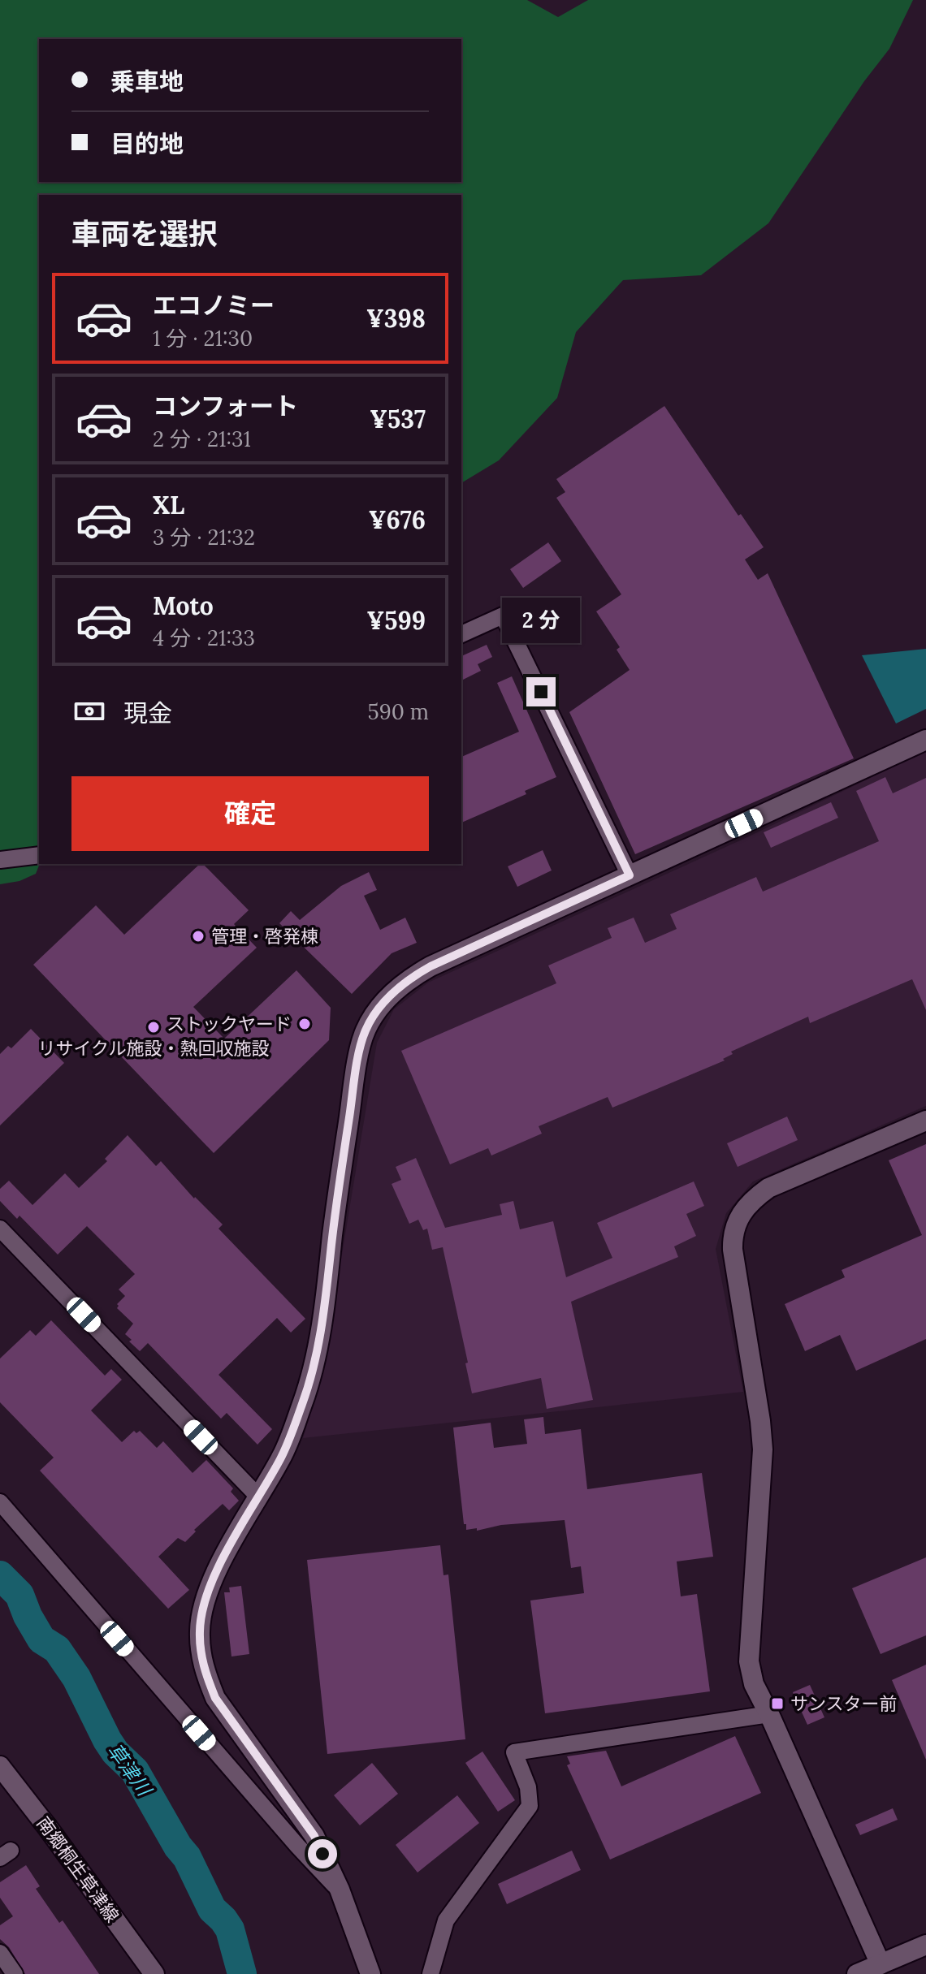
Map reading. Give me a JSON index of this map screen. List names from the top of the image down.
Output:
{
  "streets": {
    "street": ["南郷桐生草津線"]
  },
  "water": ["草津川"],
  "places": {
    "other": ["管理・啓発棟", "ストックヤード", "リサイクル施設・熱回収施設"],
    "transit": ["サンスター前"]
  },
  "page": {
    "banner": ["乗車地", "目的地"],
    "heading": "車両を選択",
    "list": [
      {
        "name": "エコノミー",
        "note": "1 分 · 21:30",
        "value": "¥398"
      },
      {
        "name": "コンフォート",
        "note": "2 分 · 21:31",
        "value": "¥537"
      },
      {
        "name": "XL",
        "note": "3 分 · 21:32",
        "value": "¥676"
      },
      {
        "name": "Moto",
        "note": "4 分 · 21:33",
        "value": "¥599"
      }
    ],
    "bubble": "2 分",
    "pay": ["現金", "590 m"],
    "buttons": "確定"
  }
}
